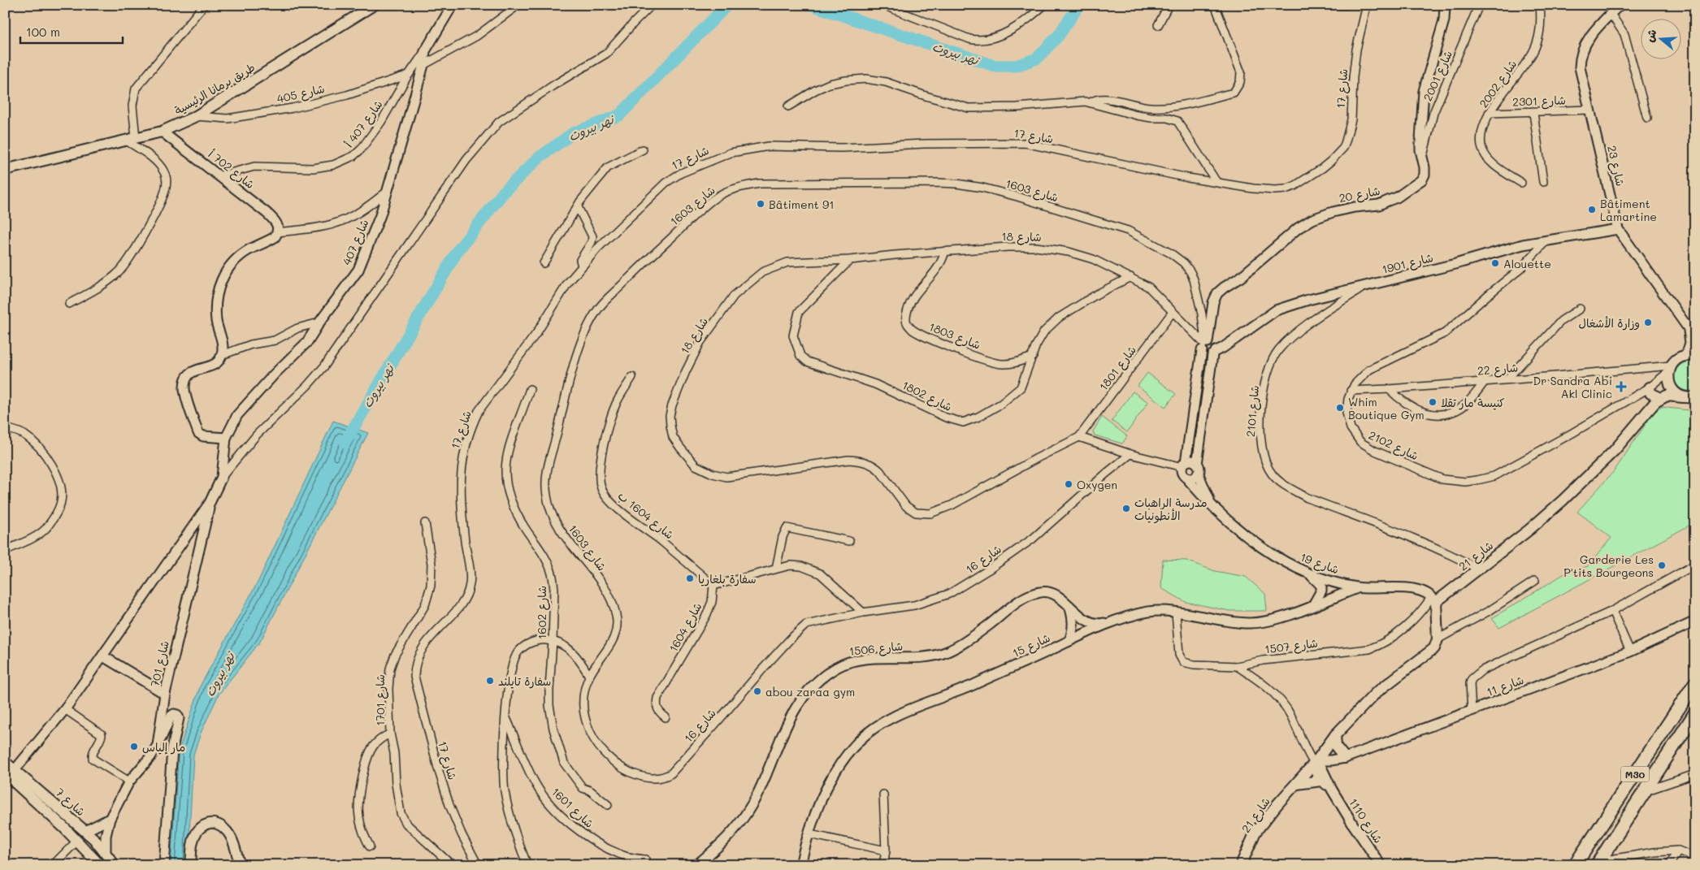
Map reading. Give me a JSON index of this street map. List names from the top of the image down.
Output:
{
  "streets": {
    "highway": ["M30"],
    "main road": ["طريق برمانا الرئيسية", "شارع 21", "شارع 7"],
    "street": [
      "شارع 2001",
      "شارع 2002",
      "شارع 17",
      "شارع 405",
      "شارع 2301",
      "شارع 407 أ",
      "شارع 23",
      "شارع 702 أ",
      "شارع 1603",
      "شارع 20",
      "شارع 18",
      "شارع 407",
      "شارع 1901",
      "شارع 1803",
      "شارع 1801",
      "شارع 22",
      "شارع 1802",
      "شارع 2101",
      "شارع 2102",
      "شارع 1604 ب",
      "شارع 16",
      "شارع 19",
      "شارع 1602",
      "شارع 1604",
      "شارع 15",
      "شارع 1507",
      "شارع 1506",
      "شارع 701",
      "شارع 11",
      "شارع 1701",
      "شارع 1601",
      "شارع 1110"
    ]
  },
  "crossings": [
    ["شارع 2001", "شارع 20"],
    ["شارع 2002", "شارع 2301"],
    ["طريق برمانا الرئيسية", "شارع 405"],
    ["طريق برمانا الرئيسية", "شارع 702 أ"],
    ["شارع 405", "شارع 407 أ"],
    ["شارع 2301", "شارع 23"],
    ["شارع 407 أ", "شارع 702 أ"],
    ["شارع 407 أ", "شارع 407"],
    ["شارع 23", "شارع 1901"],
    ["شارع 1603", "شارع 20"],
    ["شارع 1603", "شارع 18"],
    ["شارع 1603", "شارع 16"],
    ["شارع 20", "شارع 18"],
    ["شارع 18", "شارع 1803"],
    ["شارع 18", "شارع 1801"],
    ["شارع 18", "شارع 1802"],
    ["شارع 407", "شارع 701"],
    ["شارع 1901", "شارع 2101"],
    ["شارع 1803", "شارع 1802"],
    ["شارع 22", "شارع 2102"],
    ["شارع 2101", "شارع 21"],
    ["شارع 1604 ب", "شارع 1604"],
    ["شارع 21", "شارع 19"],
    ["شارع 21", "شارع 1507"],
    ["شارع 21", "شارع 11"],
    ["شارع 19", "شارع 15"],
    ["شارع 19", "شارع 1507"],
    ["شارع 15", "شارع 1507"],
    ["شارع 15", "شارع 1506"],
    ["شارع 701", "شارع 7"]
  ],
  "water": ["نهر بيروت"],
  "places": {
    "other": [
      "Bâtiment 91",
      "Bâtiment Lamartine",
      "Alouette",
      "وزارة الأشغال",
      "كنيسة مار تقلا",
      "Whim Boutique Gym",
      "Oxygen",
      "مدرسة الراهبات الأنطونيات",
      "Garderie Les P'tits Bourgeons",
      "سفارة بلغاريا",
      "سفارة تايلند",
      "abou zaraa gym",
      "مار إلياس"
    ],
    "health": ["Dr Sandra Abi Akl Clinic"]
  },
  "scale_bar": "100 m",
  "north": "left"
}
